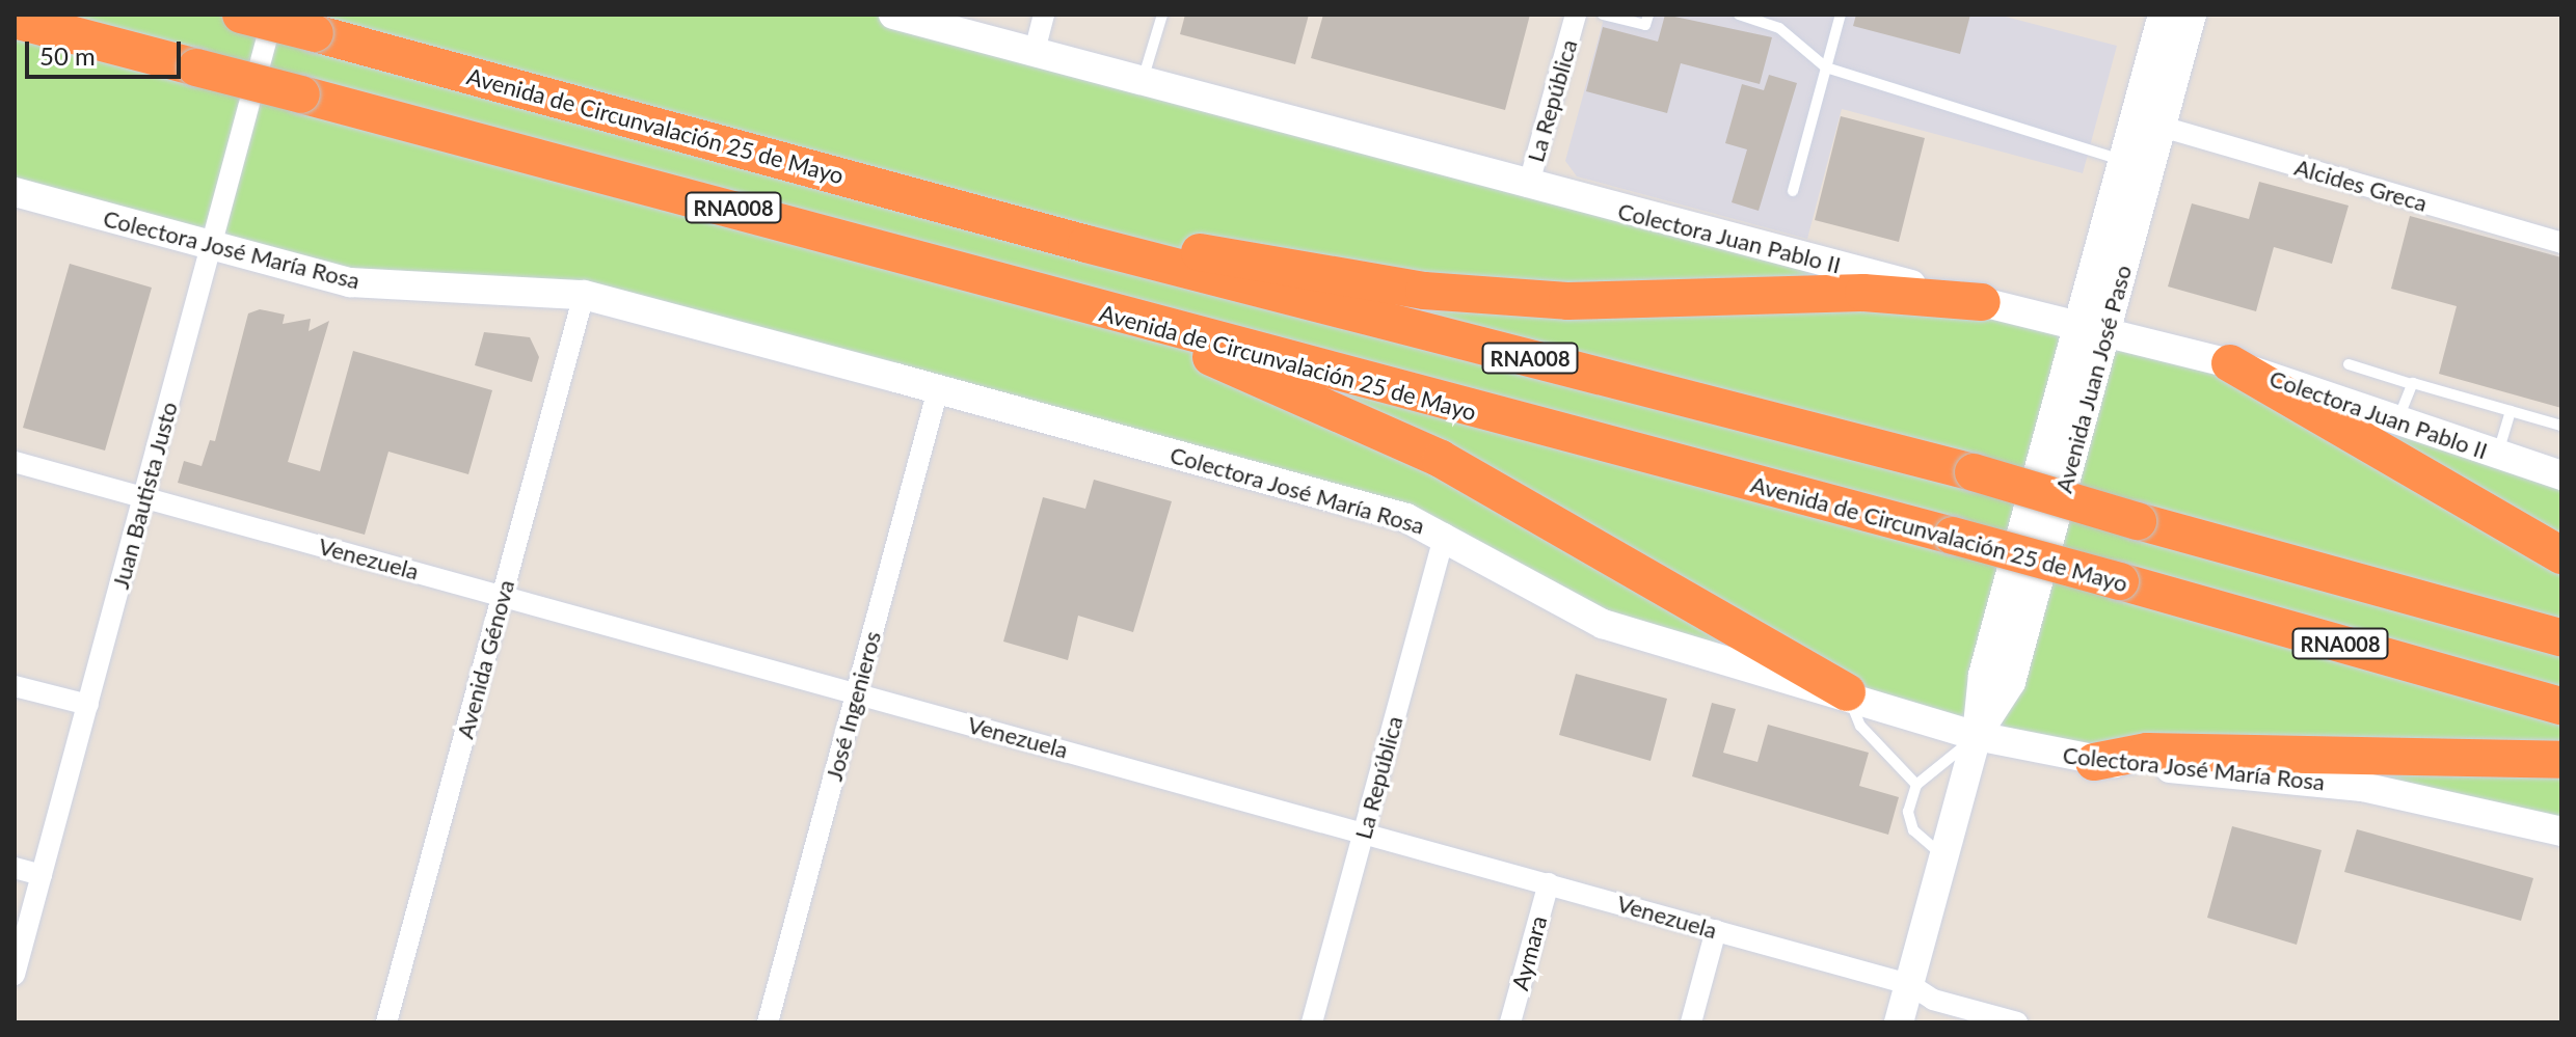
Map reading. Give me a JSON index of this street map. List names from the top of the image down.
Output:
{
  "streets": {
    "highway": ["Avenida de Circunvalación 25 de Mayo", "RNA008"],
    "main road": ["Colectora Juan Pablo II", "Colectora José María Rosa", "Avenida Juan José Paso"],
    "street": [
      "La República",
      "Alcides Greca",
      "Juan Bautista Justo",
      "Venezuela",
      "Avenida Génova",
      "José Ingenieros",
      "Aymara"
    ]
  },
  "crossings": [
    ["La República", "Colectora Juan Pablo II"],
    ["La República", "Colectora José María Rosa"],
    ["La República", "Venezuela"],
    ["Alcides Greca", "Avenida Juan José Paso"],
    ["Colectora Juan Pablo II", "Avenida Juan José Paso"],
    ["Colectora José María Rosa", "Avenida Juan José Paso"],
    ["Colectora José María Rosa", "Juan Bautista Justo"],
    ["Colectora José María Rosa", "Avenida Génova"],
    ["Colectora José María Rosa", "José Ingenieros"],
    ["Avenida Juan José Paso", "Venezuela"],
    ["Juan Bautista Justo", "Venezuela"],
    ["Venezuela", "Avenida Génova"],
    ["Venezuela", "José Ingenieros"],
    ["Venezuela", "Aymara"]
  ],
  "scale_bar": "50 m"
}
